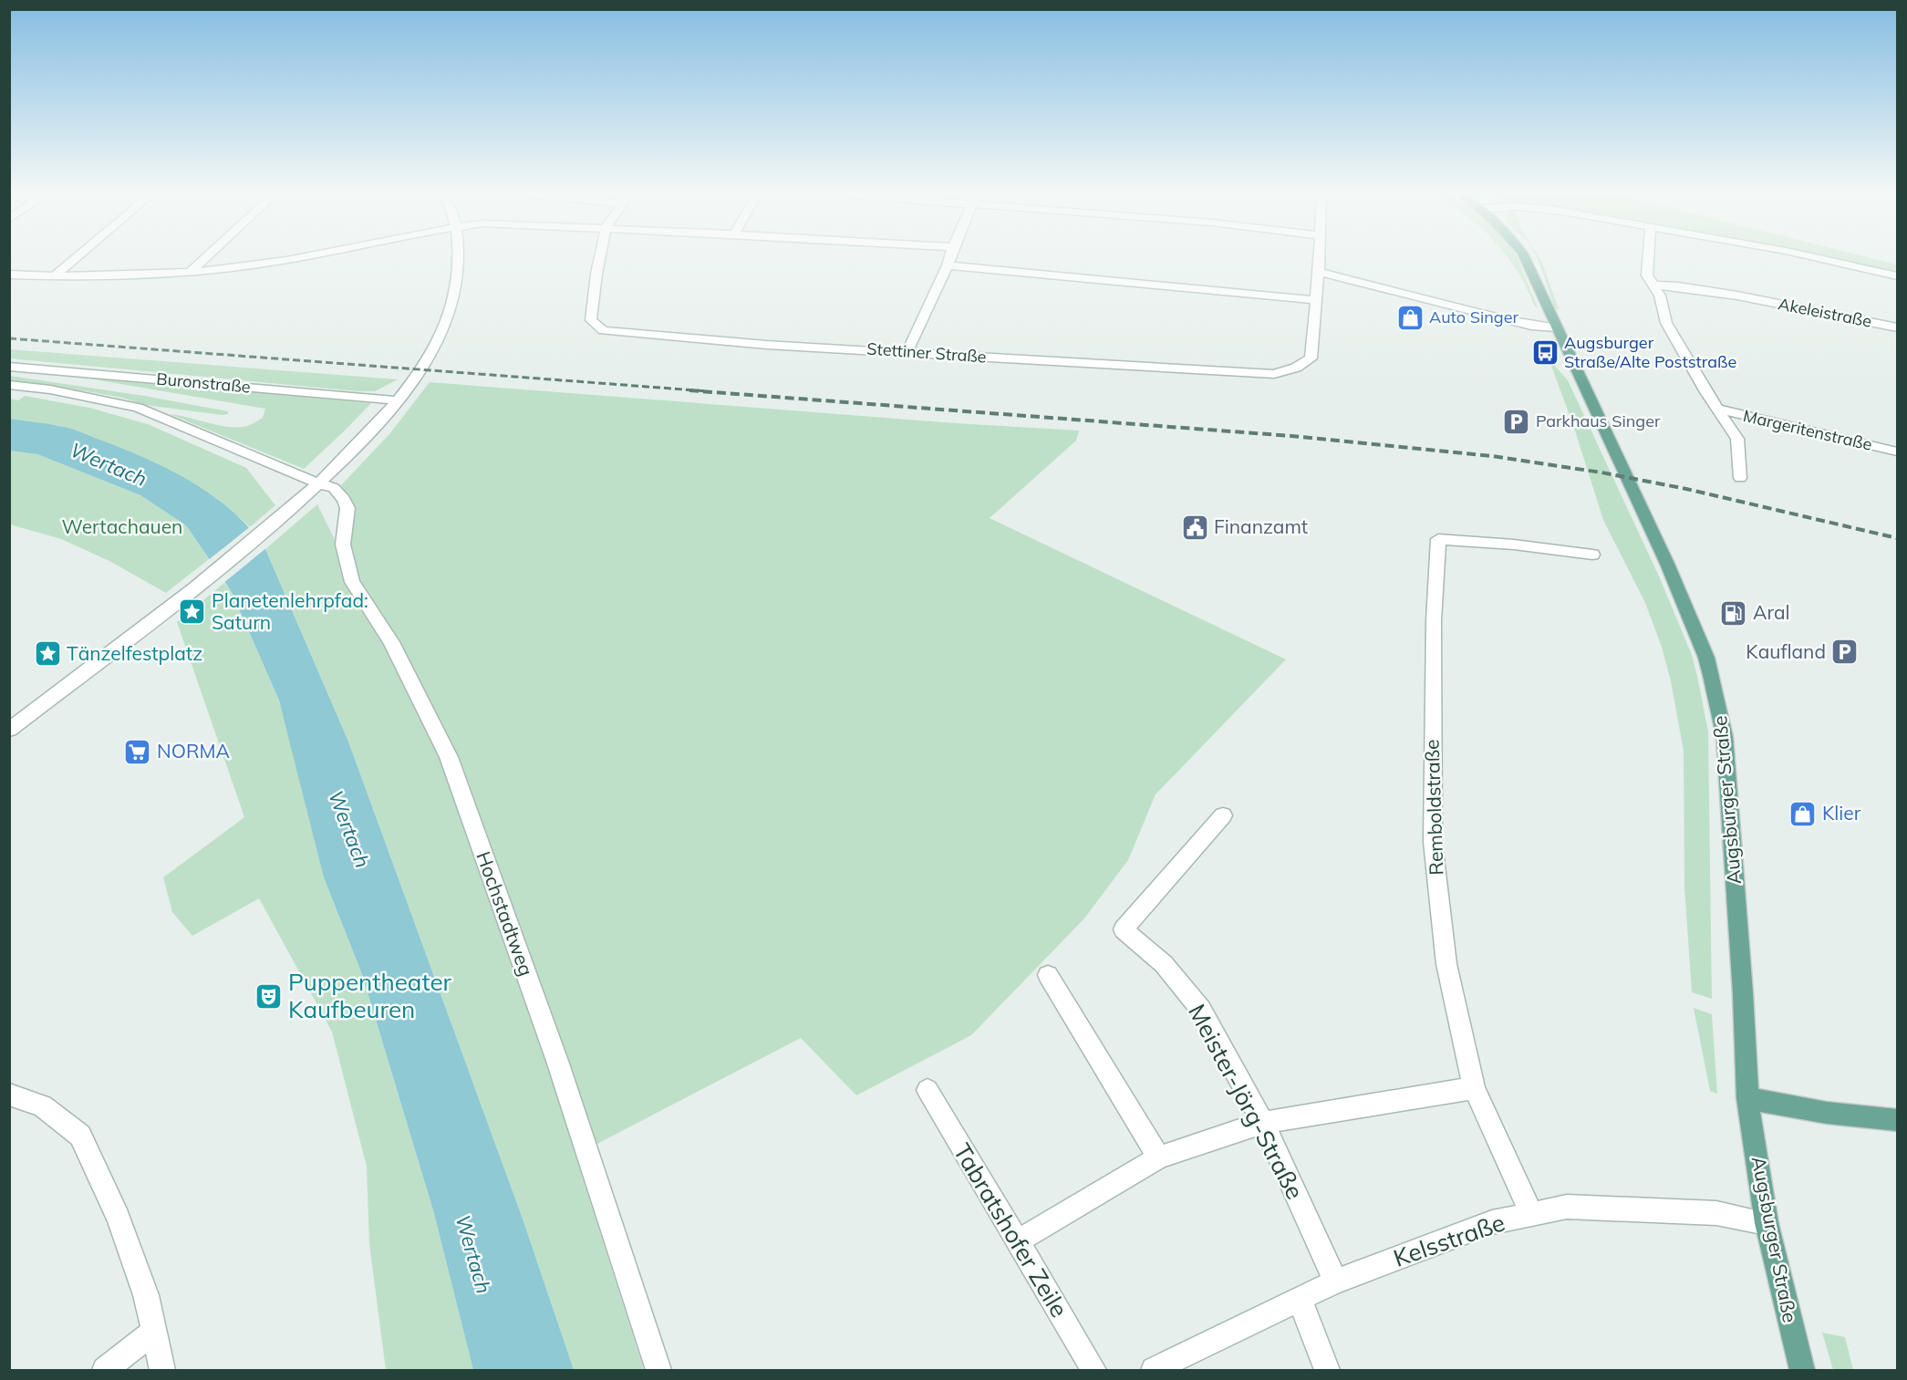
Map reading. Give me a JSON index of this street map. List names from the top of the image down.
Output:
{
  "streets": {
    "main road": ["Augsburger Straße"],
    "street": [
      "Akeleistraße",
      "Stettiner Straße",
      "Buronstraße",
      "Margeritenstraße",
      "Remboldstraße",
      "Hochstadtweg",
      "Meister-Jörg-Straße",
      "Tabratshofer Zeile",
      "Kelsstraße"
    ]
  },
  "crossings": [
    ["Buronstraße", "Hochstadtweg"],
    ["Augsburger Straße", "Kelsstraße"],
    ["Remboldstraße", "Kelsstraße"],
    ["Meister-Jörg-Straße", "Kelsstraße"]
  ],
  "water": ["Wertach"],
  "parks": ["Wertachauen"],
  "places": {
    "shop": ["Auto Singer", "Klier"],
    "bus stop": ["Augsburger Straße/Alte Poststraße"],
    "parking": ["Parkhaus Singer", "Kaufland"],
    "public building": ["Finanzamt"],
    "place": ["Planetenlehrpfad: Saturn", "Tänzelfestplatz"],
    "fuel station": ["Aral"],
    "supermarket": ["NORMA"],
    "theatre": ["Puppentheater Kaufbeuren"]
  }
}
